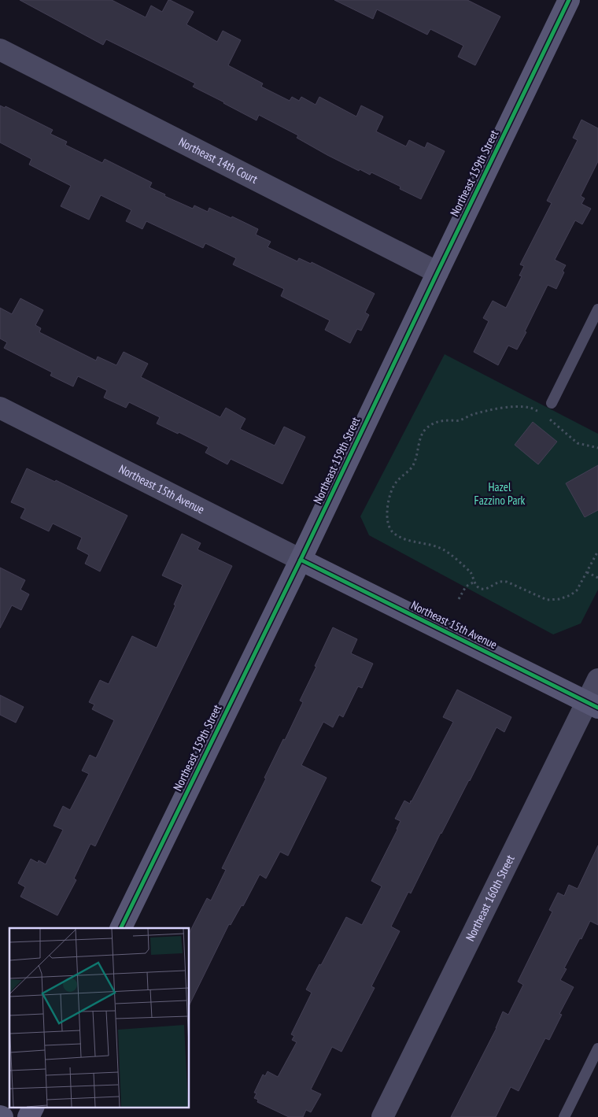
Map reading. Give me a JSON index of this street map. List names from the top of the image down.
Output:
{
  "streets": {
    "street": [
      "Northeast 14th Court",
      "Northeast 159th Street",
      "Northeast 15th Avenue",
      "Northeast 160th Street"
    ]
  },
  "crossings": [
    ["Northeast 14th Court", "Northeast 159th Street"],
    ["Northeast 159th Street", "Northeast 15th Avenue"],
    ["Northeast 15th Avenue", "Northeast 160th Street"]
  ],
  "parks": ["Hazel Fazzino Park"]
}
